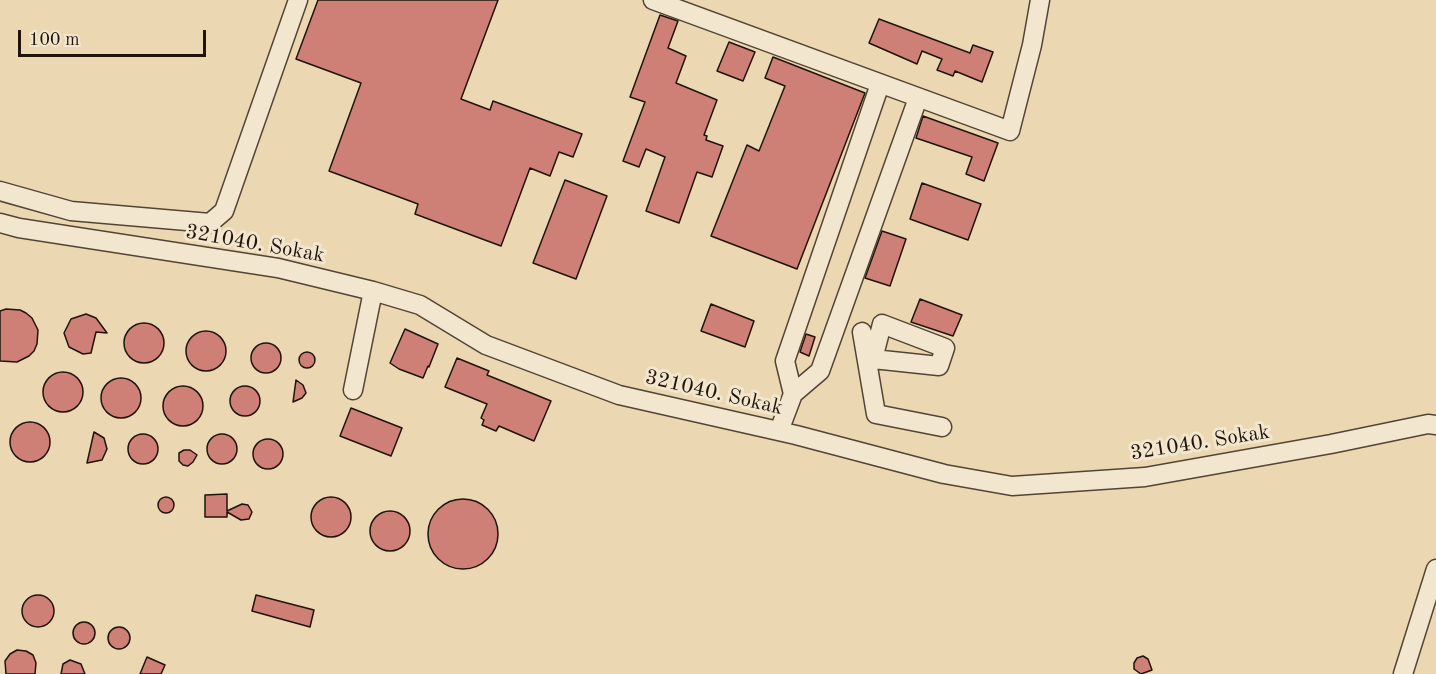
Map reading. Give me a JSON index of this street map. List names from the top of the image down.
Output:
{
  "streets": {
    "street": ["321040. Sokak"]
  },
  "scale_bar": "100 m"
}
